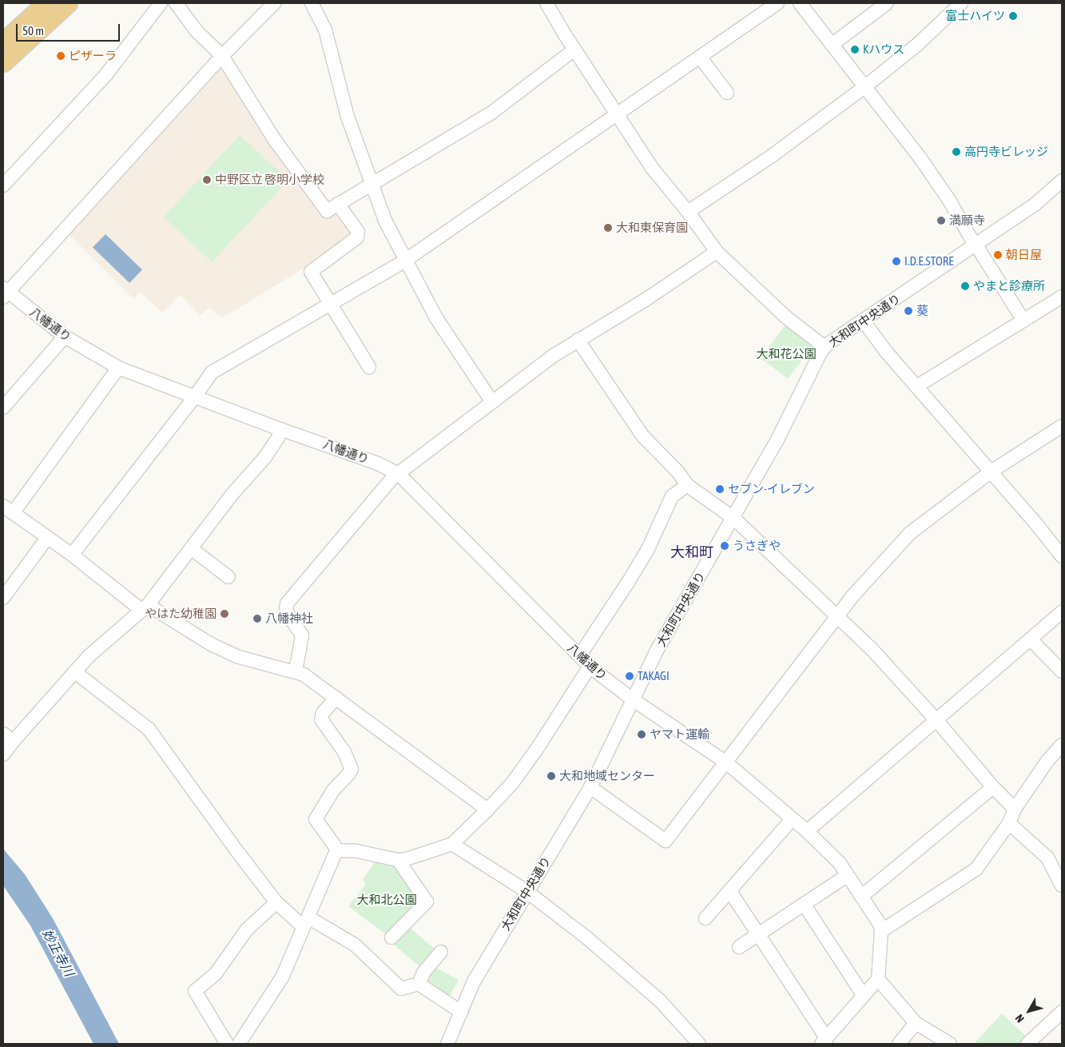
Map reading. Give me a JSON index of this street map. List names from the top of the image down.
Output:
{
  "streets": {
    "street": ["大和町中央通り", "八幡通り"]
  },
  "crossings": [
    ["大和町中央通り", "八幡通り"]
  ],
  "districts": ["大和町"],
  "water": ["妙正寺川"],
  "parks": ["大和花公園", "大和北公園"],
  "places": [
    "富士ハイツ",
    "Kハウス",
    "ピザーラ",
    "高円寺ビレッジ",
    "中野区立 啓明小学校",
    "満願寺",
    "大和東保育園",
    "朝日屋",
    "I.D.E.STORE",
    "やまと診療所",
    "葵",
    "セブン-イレブン",
    "うさぎや",
    "やはた幼稚園",
    "八幡神社",
    "TAKAGI",
    "ヤマト運輸",
    "大和地域センター"
  ],
  "scale_bar": "50 m",
  "north": "bottom left"
}
